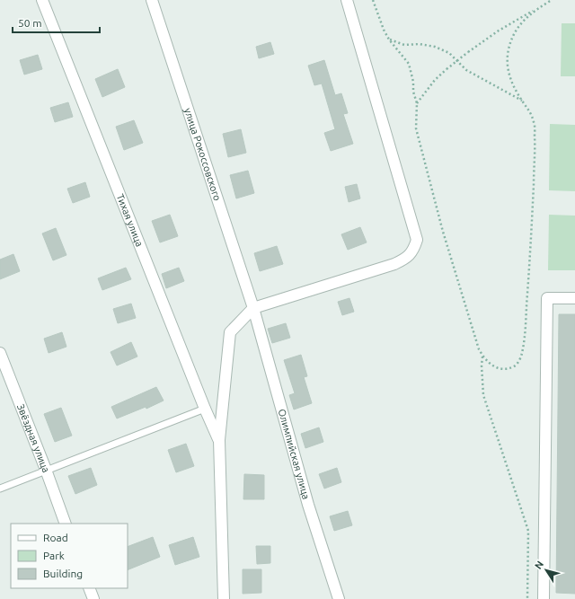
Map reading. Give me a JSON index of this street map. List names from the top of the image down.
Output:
{
  "streets": {
    "street": [
      "улица Рокоссовского",
      "Тихая улица",
      "Звёздная улица",
      "Олимпийская улица"
    ]
  },
  "crossings": [
    ["улица Рокоссовского", "Олимпийская улица"]
  ],
  "legend": ["Road", "Park", "Building"],
  "scale_bar": "50 m",
  "north": "top left"
}
